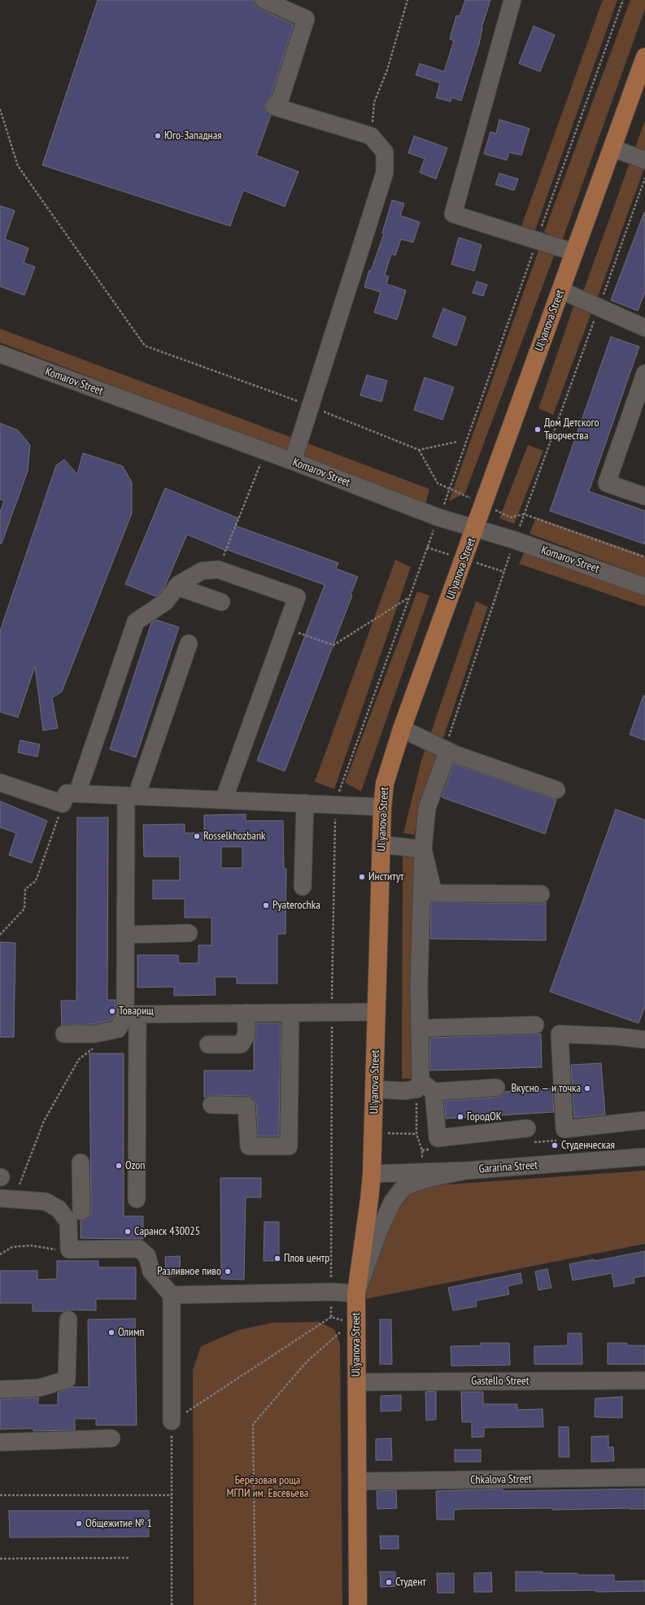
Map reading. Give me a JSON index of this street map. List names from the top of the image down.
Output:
{
  "streets": {
    "main road": ["Ul'yanova Street"],
    "street": [
      "Komarov Street",
      "Gararina Street",
      "Gastello Street",
      "Chkalova Street"
    ]
  },
  "crossings": [
    ["Ul'yanova Street", "Komarov Street"],
    ["Ul'yanova Street", "Gararina Street"],
    ["Ul'yanova Street", "Gastello Street"],
    ["Ul'yanova Street", "Chkalova Street"]
  ],
  "parks": ["Берёзовая роща МГПИ им. Евсевьева"],
  "places": [
    "Юго-Западная",
    "Дом Детского Творчества",
    "Rosselkhozbank",
    "Институт",
    "Pyaterochka",
    "Товарищ",
    "Вкусно — и точка",
    "ГородОК",
    "Студенческая",
    "Ozon",
    "Саранск 430025",
    "Плов центр",
    "Разливное пиво",
    "Олимп",
    "Общежитие № 1",
    "Студент"
  ]
}
